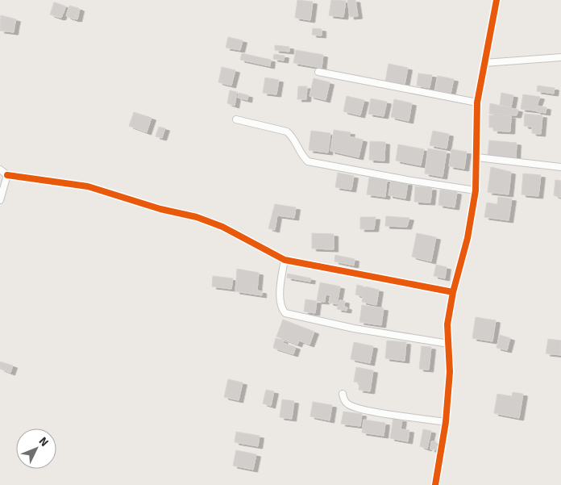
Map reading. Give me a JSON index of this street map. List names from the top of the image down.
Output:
{
  "north": "top right"
}
